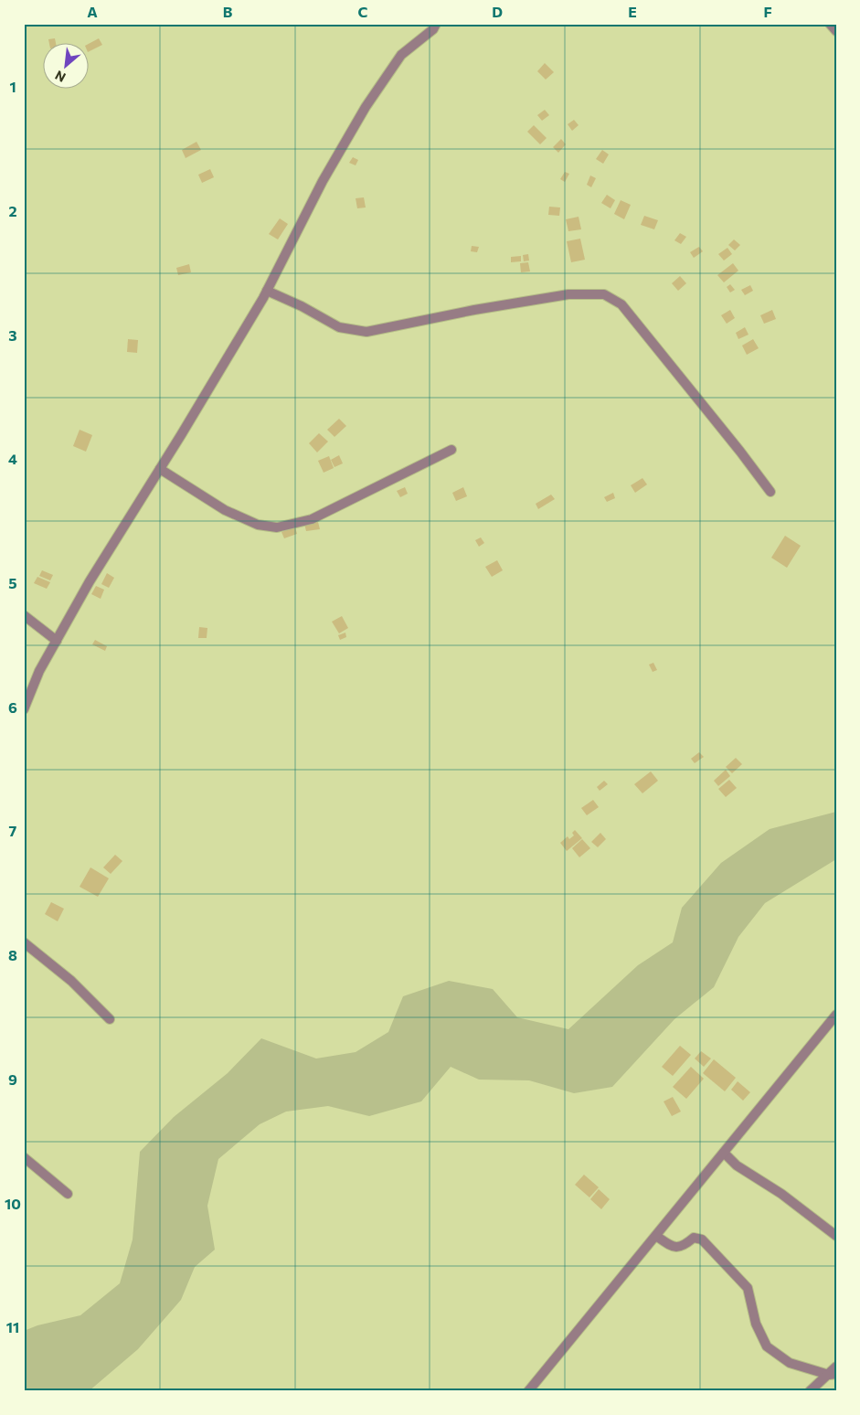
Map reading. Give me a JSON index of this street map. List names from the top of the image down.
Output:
{
  "north": "bottom left",
  "grid": {
    "columns": [
      "A",
      "B",
      "C",
      "D",
      "E",
      "F"
    ],
    "rows": [
      "1",
      "2",
      "3",
      "4",
      "5",
      "6",
      "7",
      "8",
      "9",
      "10",
      "11"
    ]
  }
}
